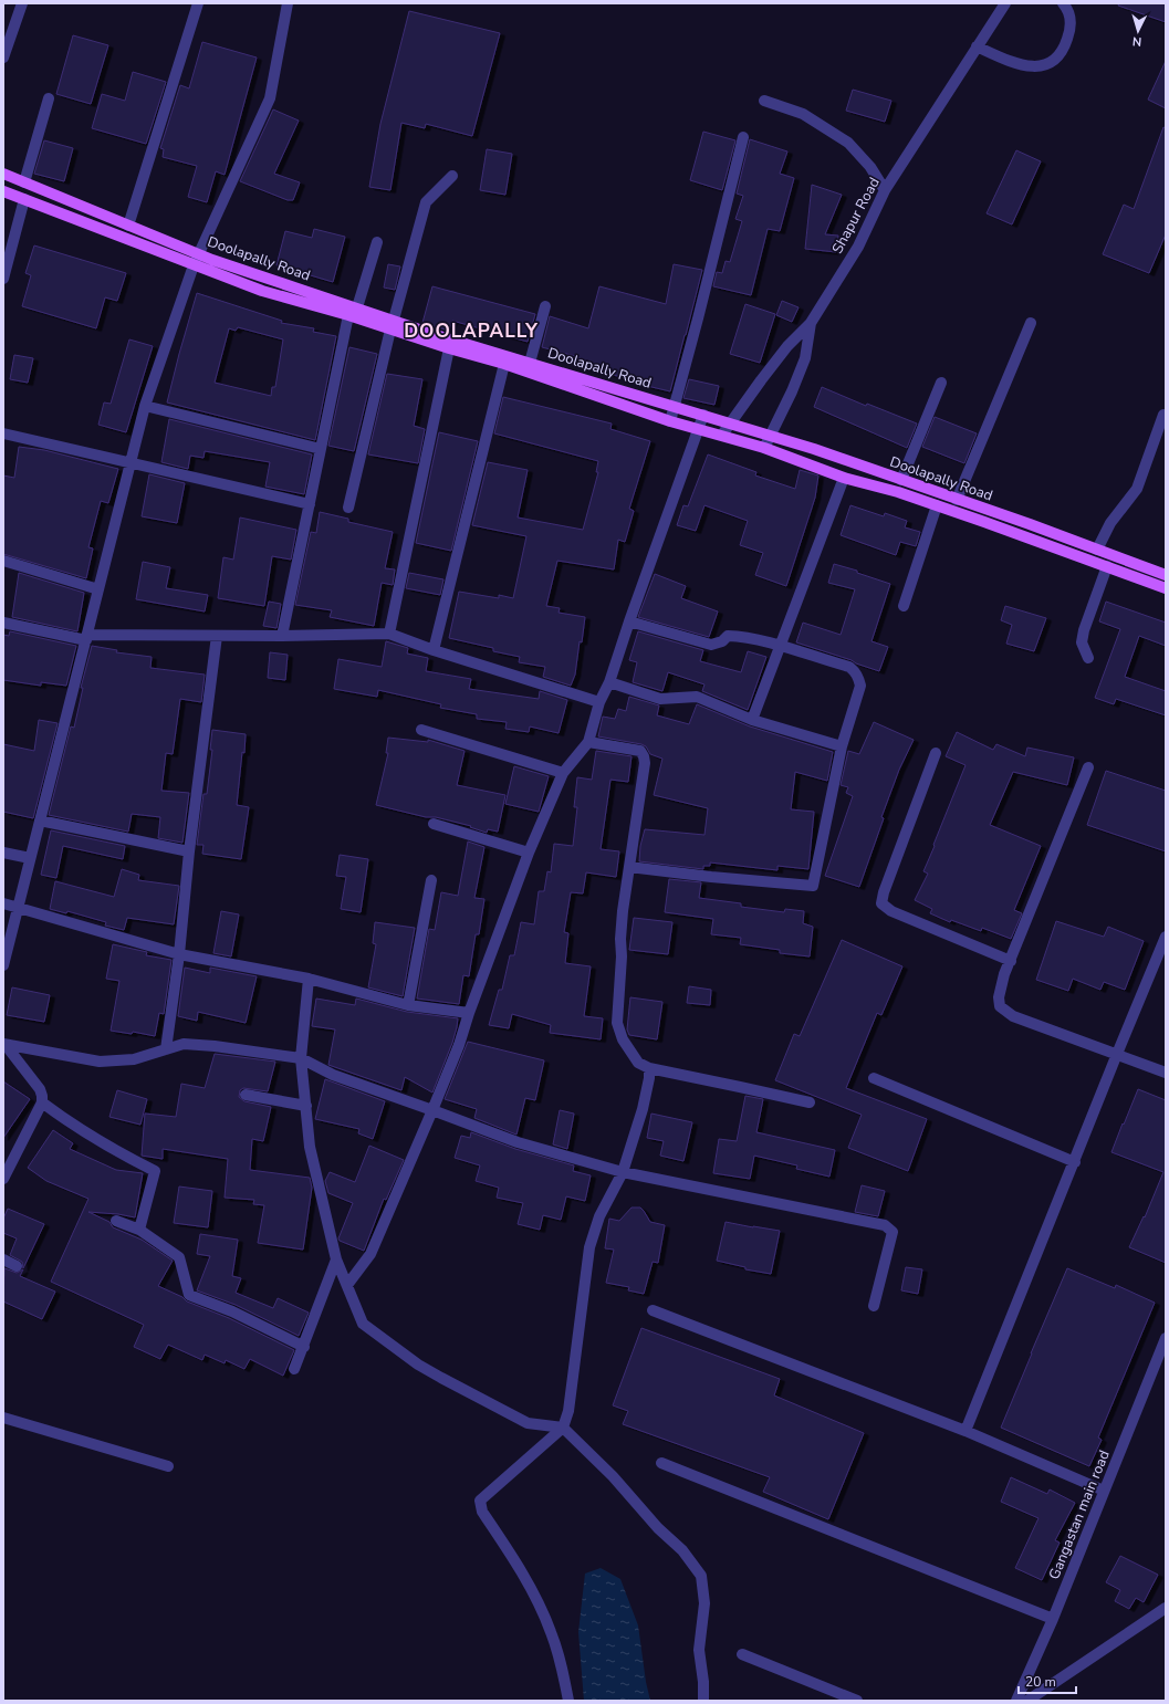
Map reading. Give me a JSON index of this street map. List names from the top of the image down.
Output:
{
  "streets": {
    "main road": ["Doolapally Road"],
    "street": ["Shapur Road", "Gangastan main road"]
  },
  "crossings": [
    ["Shapur Road", "Doolapally Road"]
  ],
  "districts": ["DOOLAPALLY"],
  "scale_bar": "20 m",
  "north": "bottom"
}
